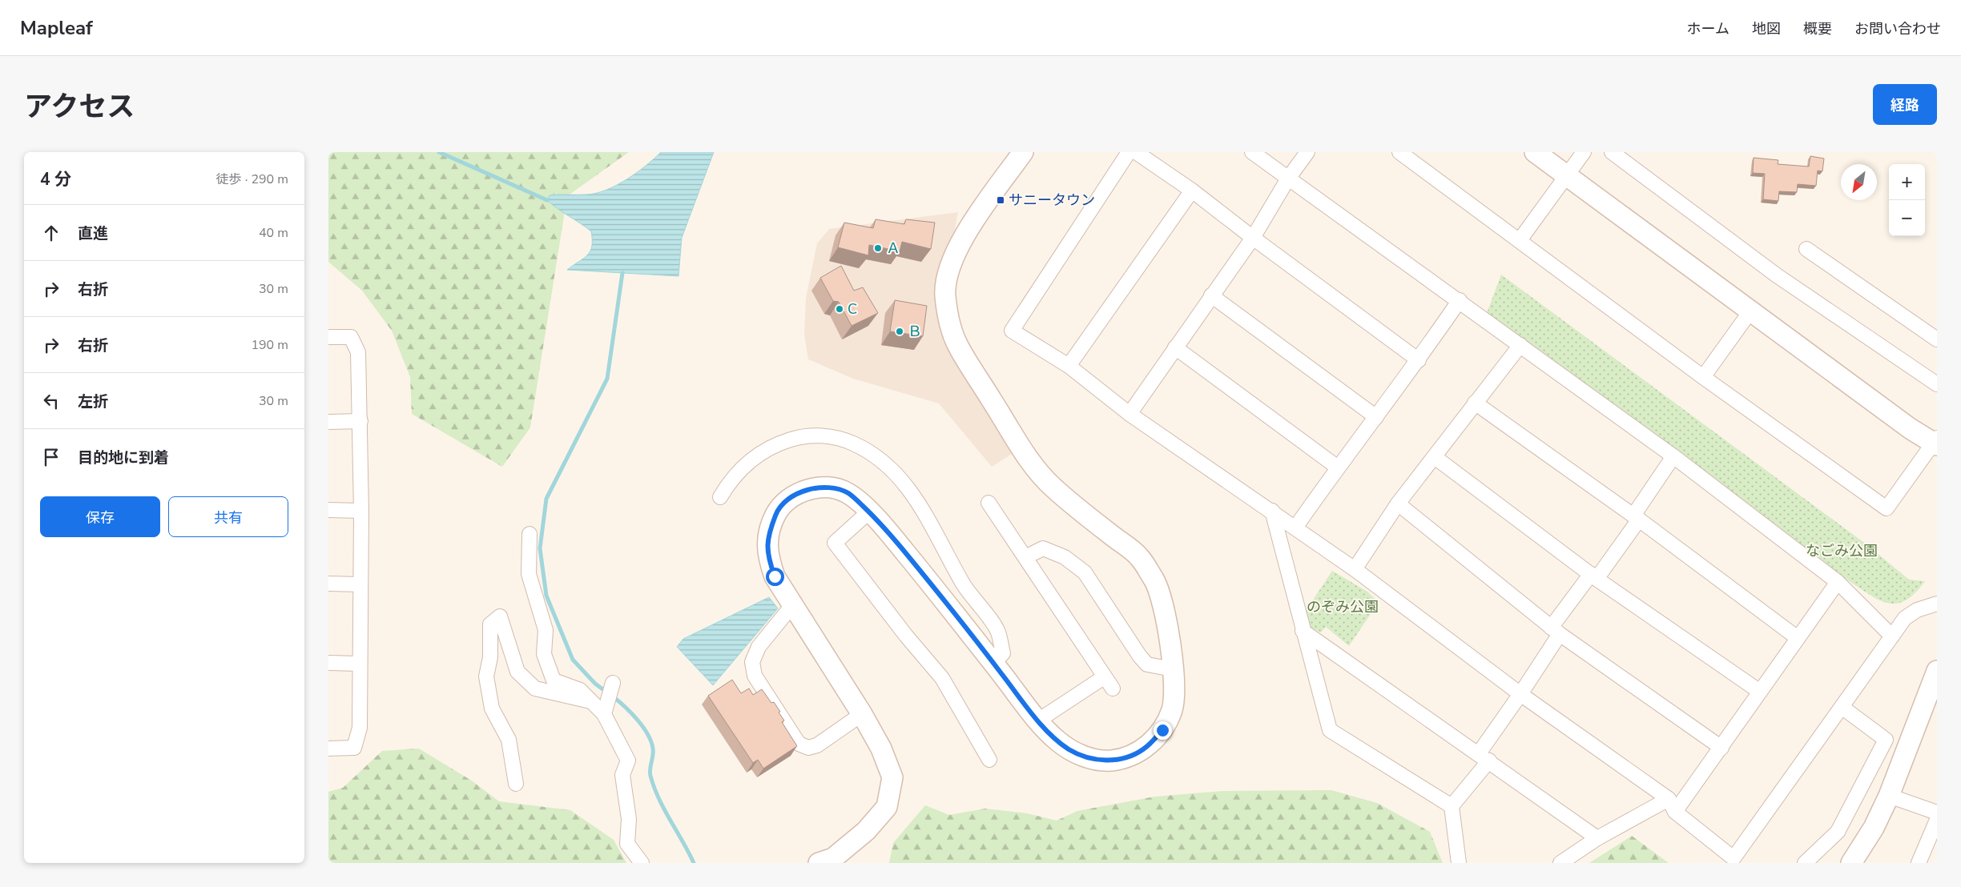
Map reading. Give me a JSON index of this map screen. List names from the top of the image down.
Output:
{
  "parks": ["なごみ公園", "のぞみ公園"],
  "places": {
    "transit": ["サニータウン"],
    "other": ["Ａ", "C", "Ｂ"]
  },
  "north": "bottom left",
  "page": {
    "header": "Mapleaf",
    "nav": [
      "ホーム",
      "地図",
      "概要",
      "お問い合わせ"
    ],
    "title": "アクセス",
    "buttons": [
      "経路",
      ["保存", "共有"]
    ],
    "heading": ["4 分", "徒歩 · 290 m"],
    "map_buttons": ["+", "−"],
    "list": [
      ["直進", "40 m"],
      ["右折", "30 m"],
      ["右折", "190 m"],
      ["左折", "30 m"],
      "目的地に到着"
    ]
  }
}
